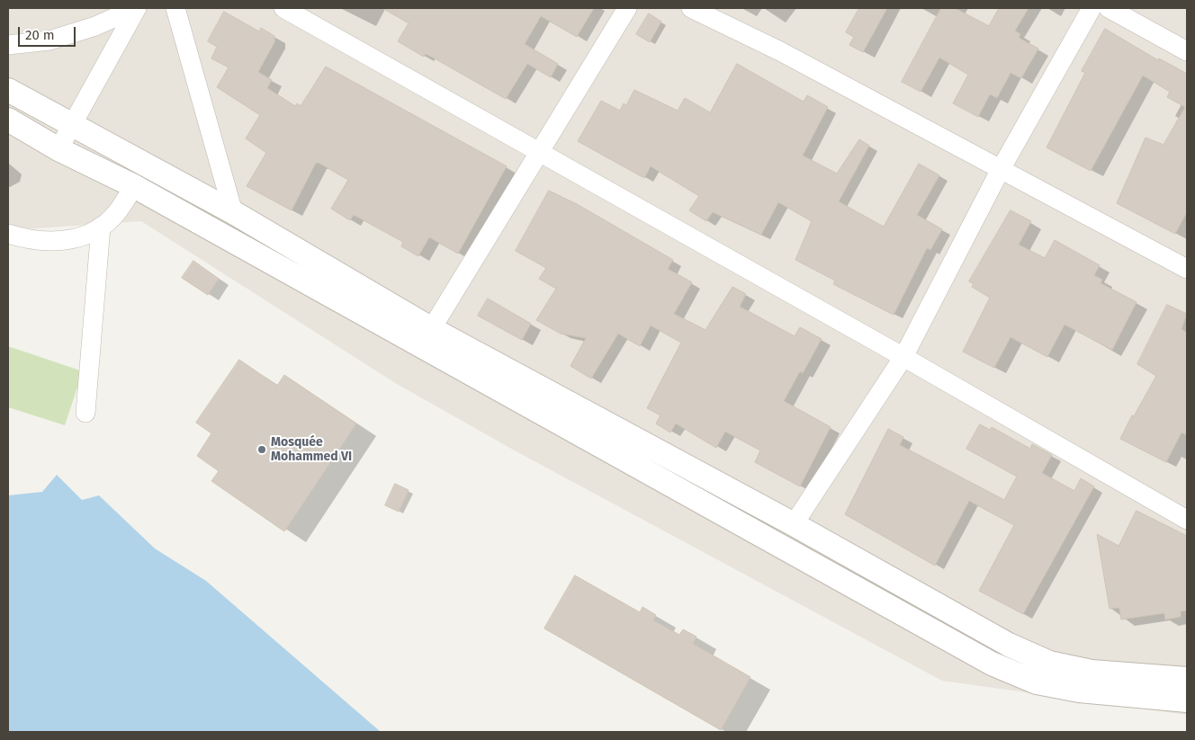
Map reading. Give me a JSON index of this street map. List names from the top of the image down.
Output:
{
  "places": ["Mosquée Mohammed VI"],
  "scale_bar": "20 m"
}
